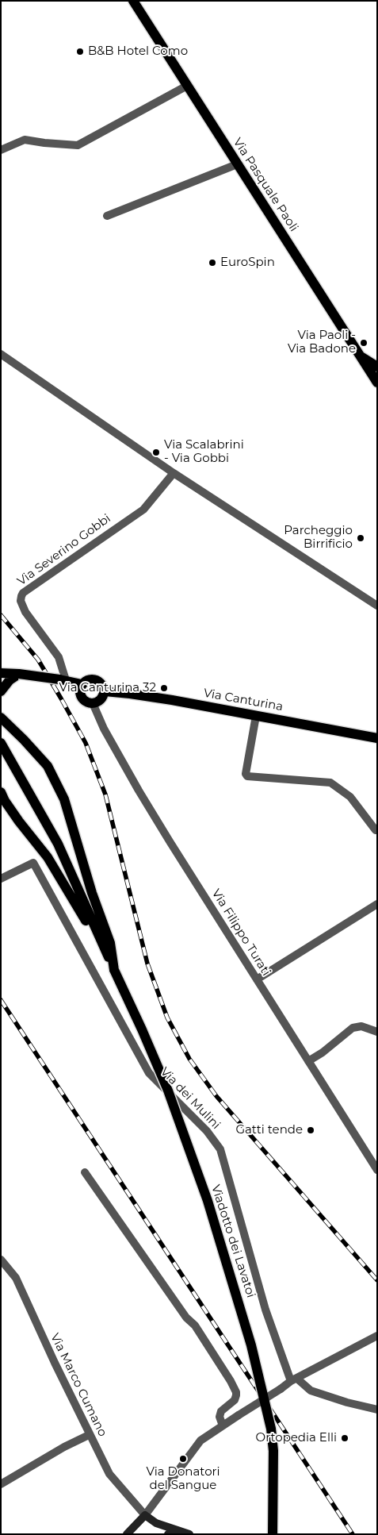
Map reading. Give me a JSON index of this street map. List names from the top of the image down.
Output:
{
  "streets": {
    "main road": ["Via Pasquale Paoli", "Via Canturina", "Viadotto dei Lavatoi"],
    "street": [
      "Via Severino Gobbi",
      "Via Filippo Turati",
      "Via dei Mulini",
      "Via Marco Cumano"
    ]
  },
  "crossings": [
    ["Via Canturina", "Via Filippo Turati"]
  ],
  "places": [
    "B&B Hotel Como",
    "EuroSpin",
    "Via Paoli - Via Badone",
    "Via Scalabrini - Via Gobbi",
    "Parcheggio Birrificio",
    "Via Canturina 32",
    "Gatti tende",
    "Ortopedia Elli",
    "Via Donatori del Sangue"
  ]
}
